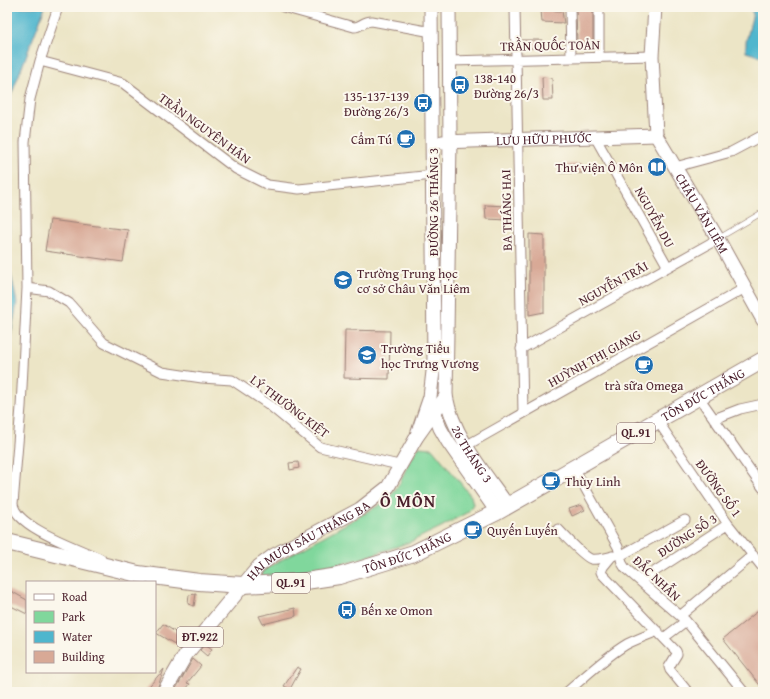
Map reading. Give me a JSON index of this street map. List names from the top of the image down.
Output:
{
  "streets": {
    "highway": ["TÔN ĐỨC THẮNG", "QL.91"],
    "main road": ["ĐT.922"],
    "street": [
      "TRẦN QUỐC TOẢN",
      "TRẦN NGUYÊN HÃN",
      "LƯU HỮU PHƯỚC",
      "ĐƯỜNG 26 THÁNG 3",
      "BA THÁNG HAI",
      "CHÂU VĂN LIÊM",
      "NGUYỄN DU",
      "NGUYỄN TRÃI",
      "HUỲNH THỊ GIANG",
      "LÝ THƯỜNG KIỆT",
      "26 THÁNG 3",
      "ĐƯỜNG SỐ 1",
      "ĐƯỜNG SỐ 3",
      "HAI MƯƠI SÁU THÁNG BA",
      "ĐẮC NHẪN"
    ]
  },
  "crossings": [
    ["TRẦN QUỐC TOẢN", "ĐƯỜNG 26 THÁNG 3"],
    ["TRẦN QUỐC TOẢN", "BA THÁNG HAI"],
    ["TRẦN QUỐC TOẢN", "CHÂU VĂN LIÊM"],
    ["TRẦN NGUYÊN HÃN", "ĐƯỜNG 26 THÁNG 3"],
    ["LƯU HỮU PHƯỚC", "ĐƯỜNG 26 THÁNG 3"],
    ["LƯU HỮU PHƯỚC", "BA THÁNG HAI"],
    ["LƯU HỮU PHƯỚC", "CHÂU VĂN LIÊM"],
    ["LƯU HỮU PHƯỚC", "NGUYỄN DU"],
    ["ĐƯỜNG 26 THÁNG 3", "26 THÁNG 3"],
    ["ĐƯỜNG 26 THÁNG 3", "HAI MƯƠI SÁU THÁNG BA"],
    ["BA THÁNG HAI", "NGUYỄN TRÃI"],
    ["BA THÁNG HAI", "HUỲNH THỊ GIANG"],
    ["CHÂU VĂN LIÊM", "NGUYỄN TRÃI"],
    ["CHÂU VĂN LIÊM", "HUỲNH THỊ GIANG"],
    ["NGUYỄN DU", "NGUYỄN TRÃI"],
    ["HUỲNH THỊ GIANG", "26 THÁNG 3"],
    ["TÔN ĐỨC THẮNG", "26 THÁNG 3"],
    ["TÔN ĐỨC THẮNG", "ĐƯỜNG SỐ 1"],
    ["TÔN ĐỨC THẮNG", "HAI MƯƠI SÁU THÁNG BA"],
    ["TÔN ĐỨC THẮNG", "ĐẮC NHẪN"],
    ["TÔN ĐỨC THẮNG", "ĐT.922"],
    ["LÝ THƯỜNG KIỆT", "HAI MƯƠI SÁU THÁNG BA"],
    ["26 THÁNG 3", "HAI MƯƠI SÁU THÁNG BA"],
    ["ĐƯỜNG SỐ 1", "ĐƯỜNG SỐ 3"],
    ["ĐƯỜNG SỐ 3", "ĐẮC NHẪN"],
    ["HAI MƯƠI SÁU THÁNG BA", "ĐT.922"]
  ],
  "districts": ["Ô MÔN"],
  "places": {
    "bus stop": ["138-140 Đường 26/3", "135-137-139 Đường 26/3", "Bến xe Omon"],
    "cafe": [
      "Cẩm Tú",
      "trà sữa Omega",
      "Thùy Linh",
      "Quyến Luyến"
    ],
    "library": ["Thư viện Ô Môn"],
    "school or university": ["Trường Trung học cơ sở Châu Văn Liêm", "Trường Tiểu học Trưng Vương"]
  },
  "legend": [
    "Road",
    "Park",
    "Water",
    "Building"
  ]
}
